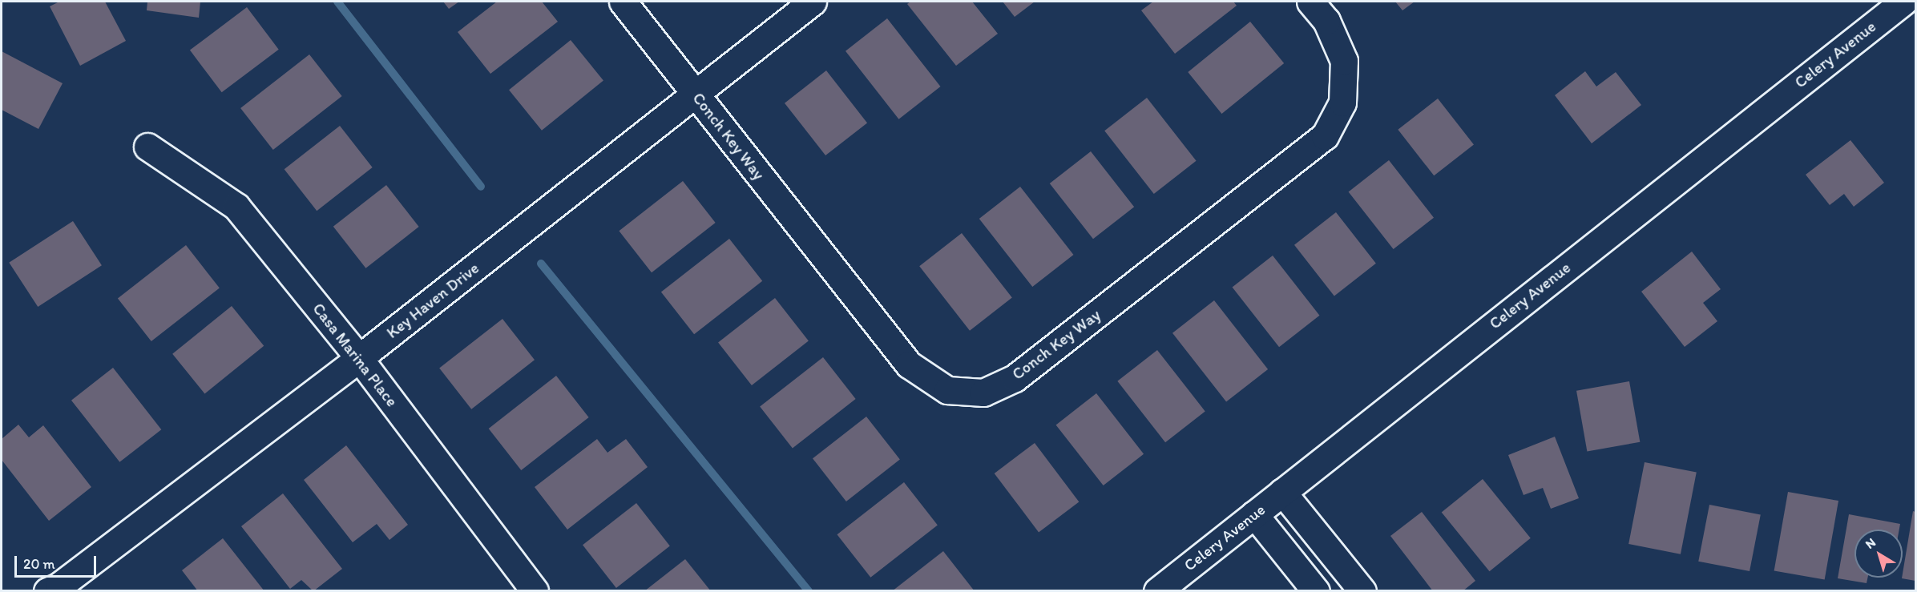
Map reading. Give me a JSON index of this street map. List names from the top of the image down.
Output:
{
  "streets": {
    "street": [
      "Celery Avenue",
      "Conch Key Way",
      "Key Haven Drive",
      "Casa Marina Place"
    ]
  },
  "crossings": [
    ["Conch Key Way", "Key Haven Drive"],
    ["Key Haven Drive", "Casa Marina Place"]
  ],
  "scale_bar": "20 m",
  "north": "top left"
}
